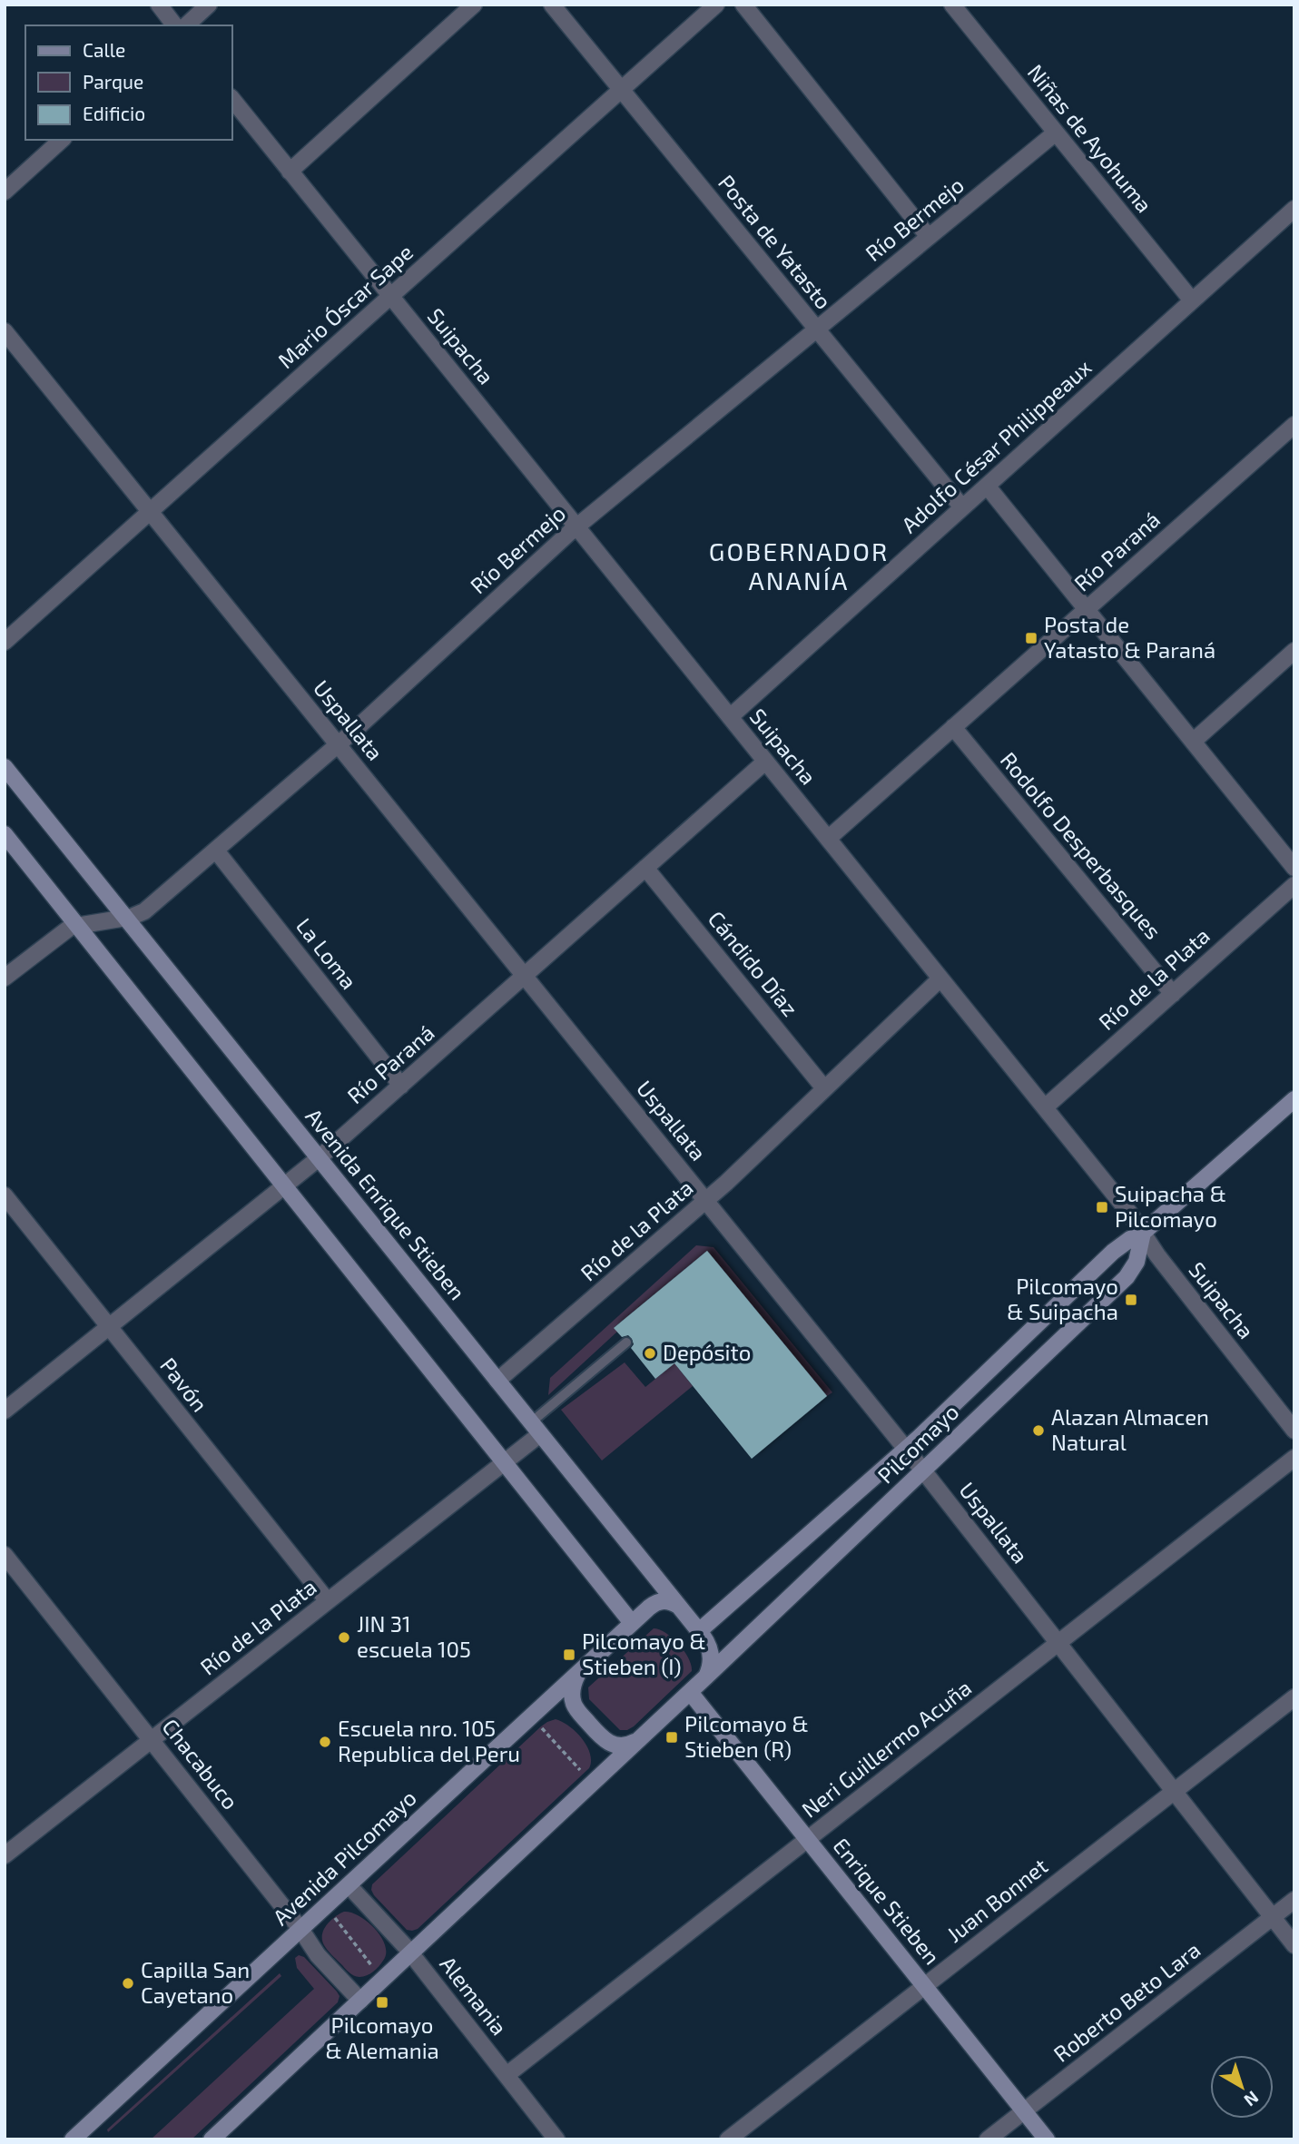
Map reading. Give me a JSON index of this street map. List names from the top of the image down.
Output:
{
  "streets": {
    "main road": [
      "Avenida Enrique Stieben",
      "Pilcomayo",
      "Avenida Pilcomayo",
      "Enrique Stieben"
    ],
    "street": [
      "Niñas de Ayohuma",
      "Río Bermejo",
      "Posta de Yatasto",
      "Mario Óscar Sape",
      "Suipacha",
      "Adolfo César Philippeaux",
      "Río Paraná",
      "Uspallata",
      "Rodolfo Desperbasques",
      "La Loma",
      "Cándido Díaz",
      "Río de la Plata",
      "Pavón",
      "Neri Guillermo Acuña",
      "Chacabuco",
      "Juan Bonnet",
      "Alemania",
      "Roberto Beto Lara"
    ]
  },
  "crossings": [
    ["Niñas de Ayohuma", "Río Bermejo"],
    ["Niñas de Ayohuma", "Adolfo César Philippeaux"],
    ["Río Bermejo", "Posta de Yatasto"],
    ["Río Bermejo", "Suipacha"],
    ["Río Bermejo", "Uspallata"],
    ["Río Bermejo", "La Loma"],
    ["Río Bermejo", "Avenida Enrique Stieben"],
    ["Posta de Yatasto", "Mario Óscar Sape"],
    ["Posta de Yatasto", "Adolfo César Philippeaux"],
    ["Mario Óscar Sape", "Suipacha"],
    ["Mario Óscar Sape", "Uspallata"],
    ["Suipacha", "Adolfo César Philippeaux"],
    ["Suipacha", "Río Paraná"],
    ["Suipacha", "Río de la Plata"],
    ["Suipacha", "Pilcomayo"],
    ["Río Paraná", "Uspallata"],
    ["Río Paraná", "Rodolfo Desperbasques"],
    ["Río Paraná", "La Loma"],
    ["Río Paraná", "Cándido Díaz"],
    ["Río Paraná", "Avenida Enrique Stieben"],
    ["Río Paraná", "Pavón"],
    ["Uspallata", "Río de la Plata"],
    ["Uspallata", "Pilcomayo"],
    ["Uspallata", "Neri Guillermo Acuña"],
    ["Uspallata", "Juan Bonnet"],
    ["Uspallata", "Roberto Beto Lara"],
    ["Rodolfo Desperbasques", "Río de la Plata"],
    ["Cándido Díaz", "Río de la Plata"],
    ["Río de la Plata", "Avenida Enrique Stieben"],
    ["Río de la Plata", "Pavón"],
    ["Río de la Plata", "Chacabuco"],
    ["Avenida Enrique Stieben", "Pilcomayo"],
    ["Avenida Enrique Stieben", "Avenida Pilcomayo"],
    ["Avenida Enrique Stieben", "Enrique Stieben"],
    ["Pilcomayo", "Avenida Pilcomayo"],
    ["Pilcomayo", "Enrique Stieben"],
    ["Neri Guillermo Acuña", "Enrique Stieben"],
    ["Neri Guillermo Acuña", "Alemania"],
    ["Chacabuco", "Avenida Pilcomayo"],
    ["Avenida Pilcomayo", "Enrique Stieben"],
    ["Avenida Pilcomayo", "Alemania"],
    ["Juan Bonnet", "Enrique Stieben"],
    ["Enrique Stieben", "Roberto Beto Lara"]
  ],
  "districts": ["GOBERNADOR ANANÍA"],
  "places": {
    "transit": [
      "Posta de Yatasto & Paraná",
      "Suipacha & Pilcomayo",
      "Pilcomayo & Suipacha",
      "Pilcomayo & Stieben (I)",
      "Pilcomayo & Stieben (R)",
      "Pilcomayo & Alemania"
    ],
    "other": [
      "Depósito",
      "Alazan Almacen Natural",
      "JIN 31 escuela 105",
      "Escuela nro. 105 Republica del Peru",
      "Capilla San Cayetano"
    ]
  },
  "legend": ["Calle", "Parque", "Edificio"],
  "north": "bottom right"
}
